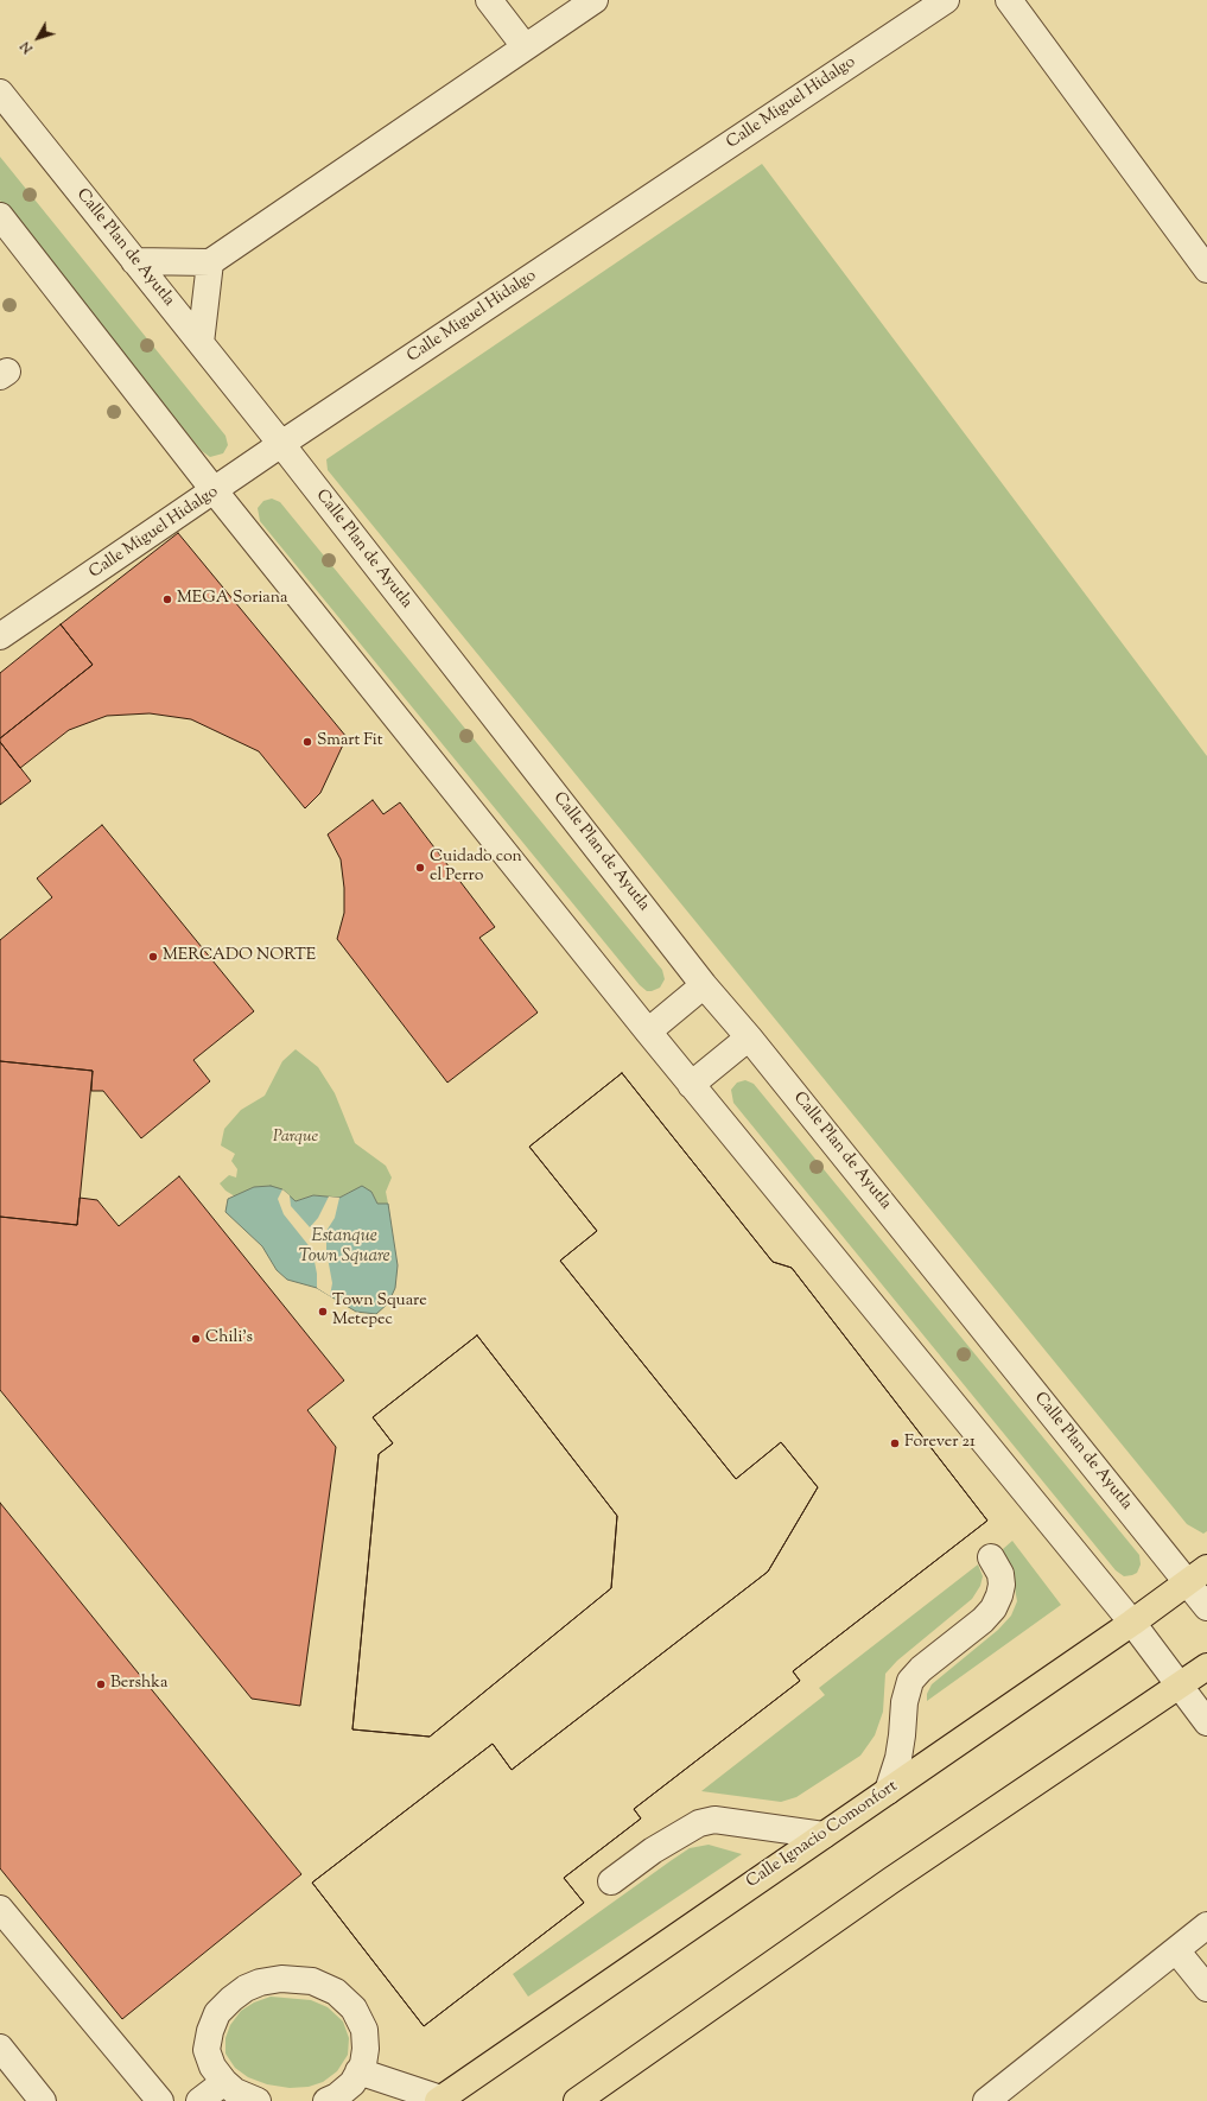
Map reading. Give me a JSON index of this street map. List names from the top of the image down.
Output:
{
  "streets": {
    "main road": ["Calle Ignacio Comonfort"],
    "street": ["Calle Miguel Hidalgo", "Calle Plan de Ayutla"]
  },
  "crossings": [
    ["Calle Miguel Hidalgo", "Calle Plan de Ayutla"],
    ["Calle Plan de Ayutla", "Calle Ignacio Comonfort"]
  ],
  "water": ["Estanque Town Square"],
  "parks": ["Parque"],
  "places": [
    "MEGA Soriana",
    "Smart Fit",
    "Cuidado con el Perro",
    "MERCADO NORTE",
    "Town Square Metepec",
    "Chili's",
    "Forever 21",
    "Bershka"
  ],
  "north": "bottom left"
}
